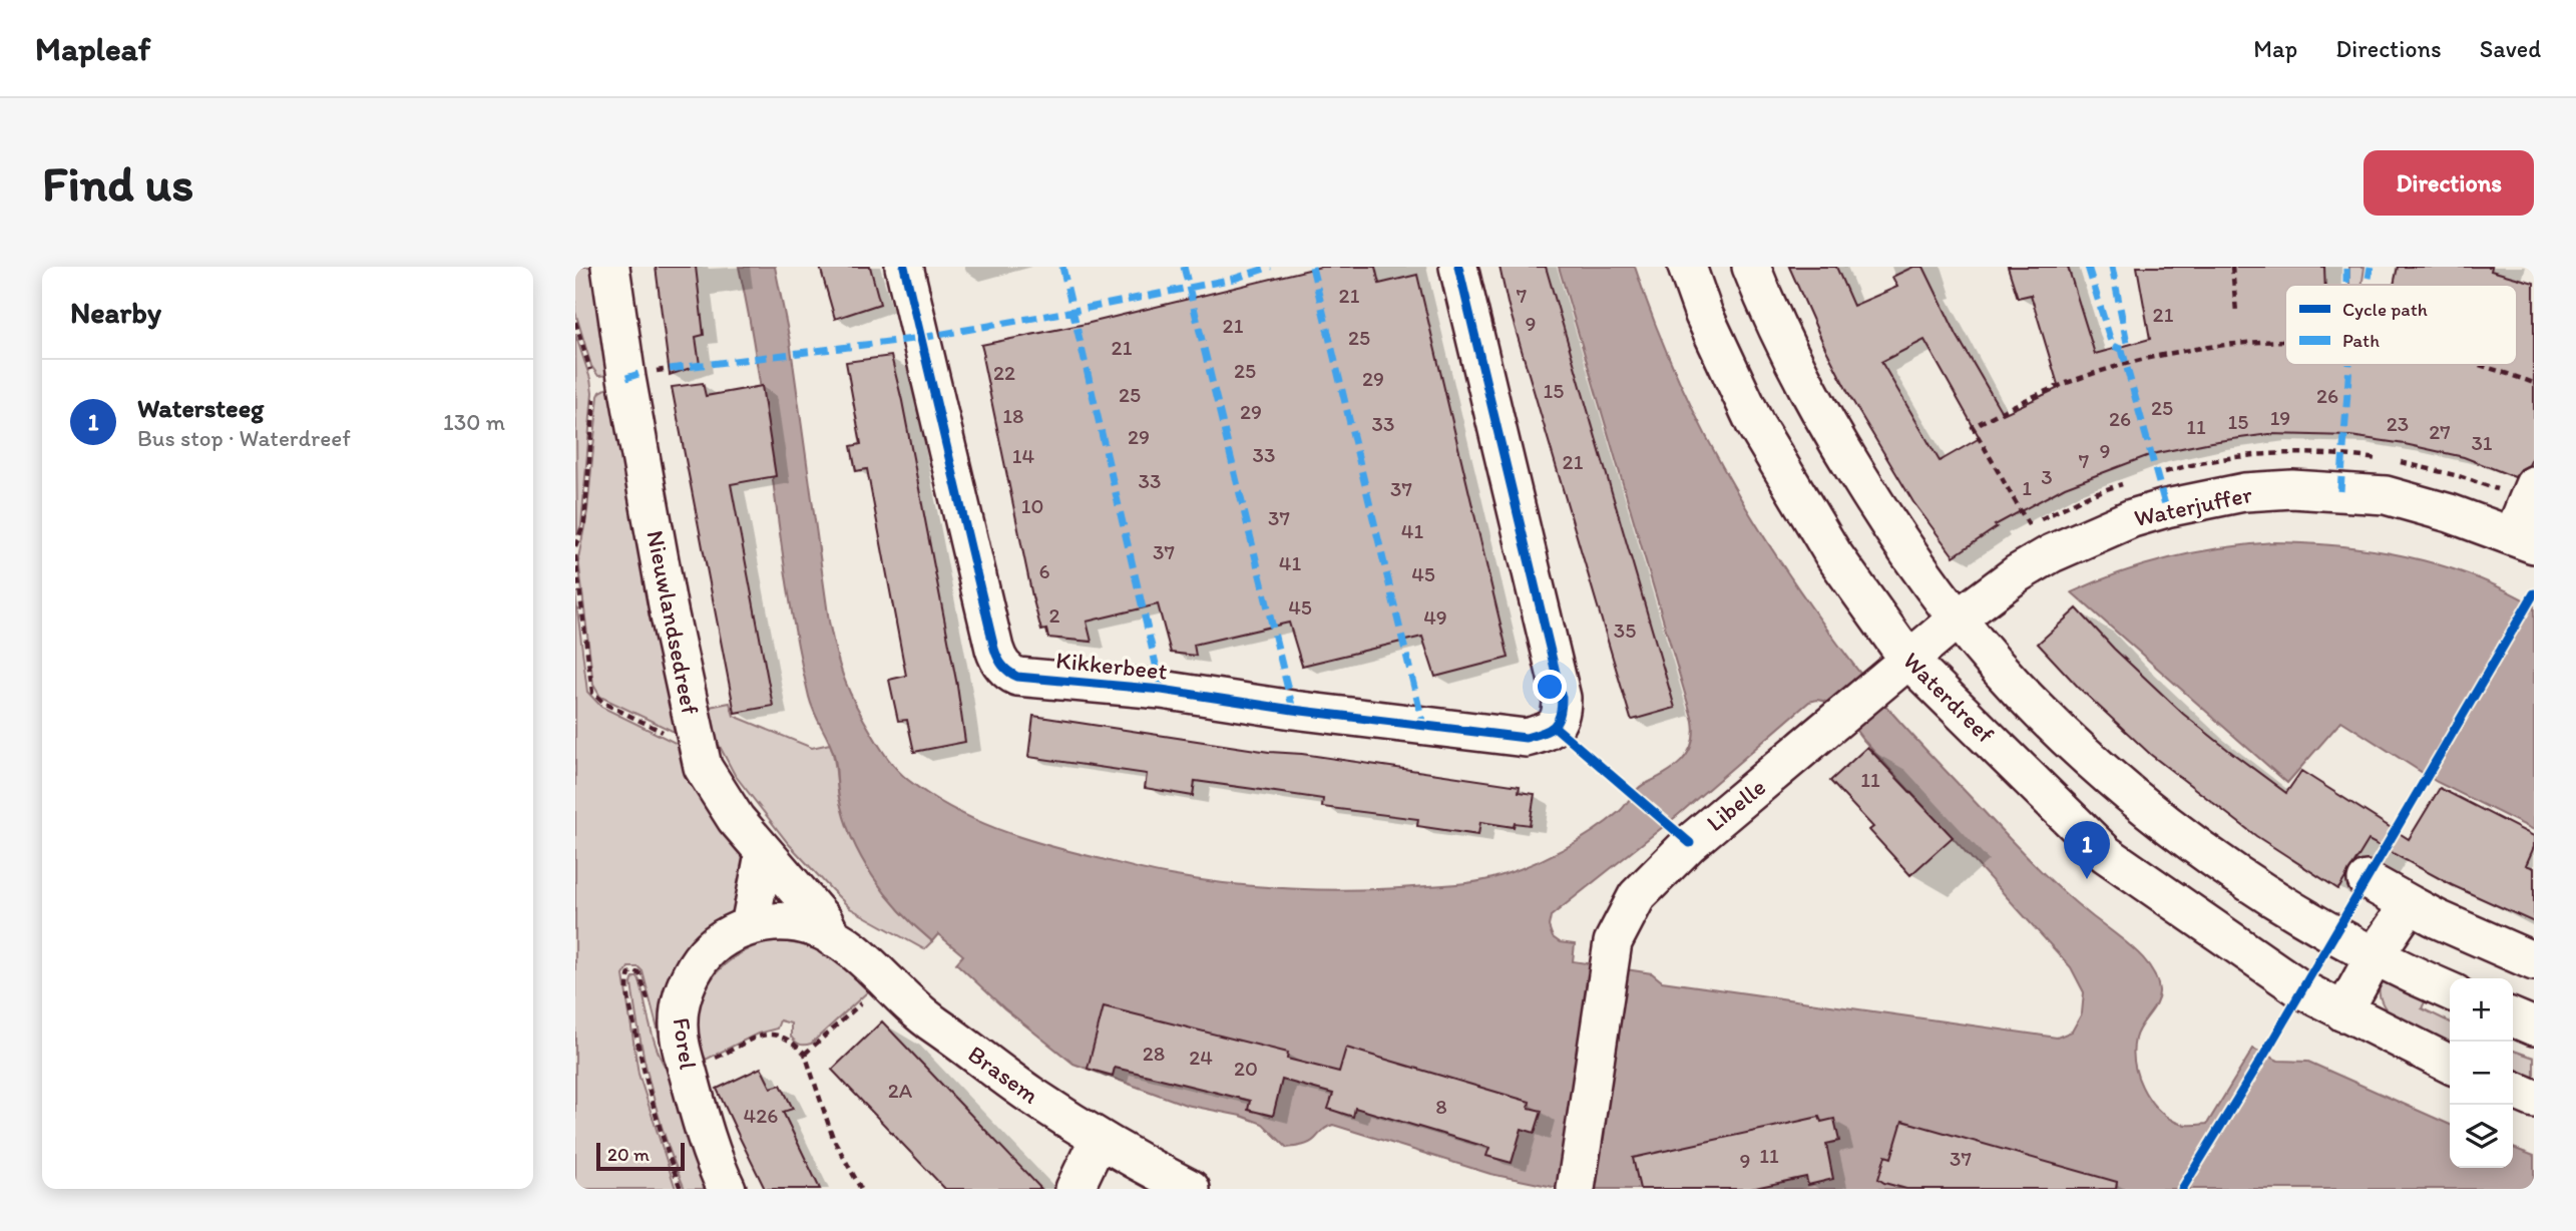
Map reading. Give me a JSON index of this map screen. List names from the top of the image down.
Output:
{
  "streets": {
    "street": [
      "Waterjuffer",
      "Nieuwlandsedreef",
      "Kikkerbeet",
      "Waterdreef",
      "Libelle",
      "Forel",
      "Brasem"
    ]
  },
  "crossings": [
    ["Waterjuffer", "Waterdreef"],
    ["Waterjuffer", "Libelle"],
    ["Nieuwlandsedreef", "Forel"],
    ["Nieuwlandsedreef", "Brasem"],
    ["Waterdreef", "Libelle"],
    ["Forel", "Brasem"]
  ],
  "house_numbers": [
    "21",
    "7",
    "21",
    "9",
    "21",
    "25",
    "21",
    "25",
    "22",
    "29",
    "15",
    "25",
    "26",
    "25",
    "29",
    "18",
    "19",
    "26",
    "15",
    "33",
    "23",
    "11",
    "27",
    "29",
    "31",
    "9",
    "33",
    "14",
    "7",
    "21",
    "3",
    "33",
    "1",
    "37",
    "10",
    "37",
    "41",
    "37",
    "41",
    "6",
    "45",
    "45",
    "2",
    "49",
    "35",
    "11",
    "28",
    "24",
    "20",
    "2A",
    "8",
    "426",
    "11",
    "37",
    "9"
  ],
  "legend": ["Cycle path", "Path"],
  "scale_bar": "20 m",
  "page": {
    "header": "Mapleaf",
    "nav": ["Map", "Directions", "Saved"],
    "buttons": "Directions",
    "title": "Find us",
    "heading": "Nearby",
    "list": [
      {
        "mark": "1",
        "name": "Watersteeg",
        "note": "Bus stop · Waterdreef",
        "value": "130 m"
      }
    ],
    "pins": "1",
    "map_buttons": ["+", "−"],
    "scale": "20 m"
  }
}
